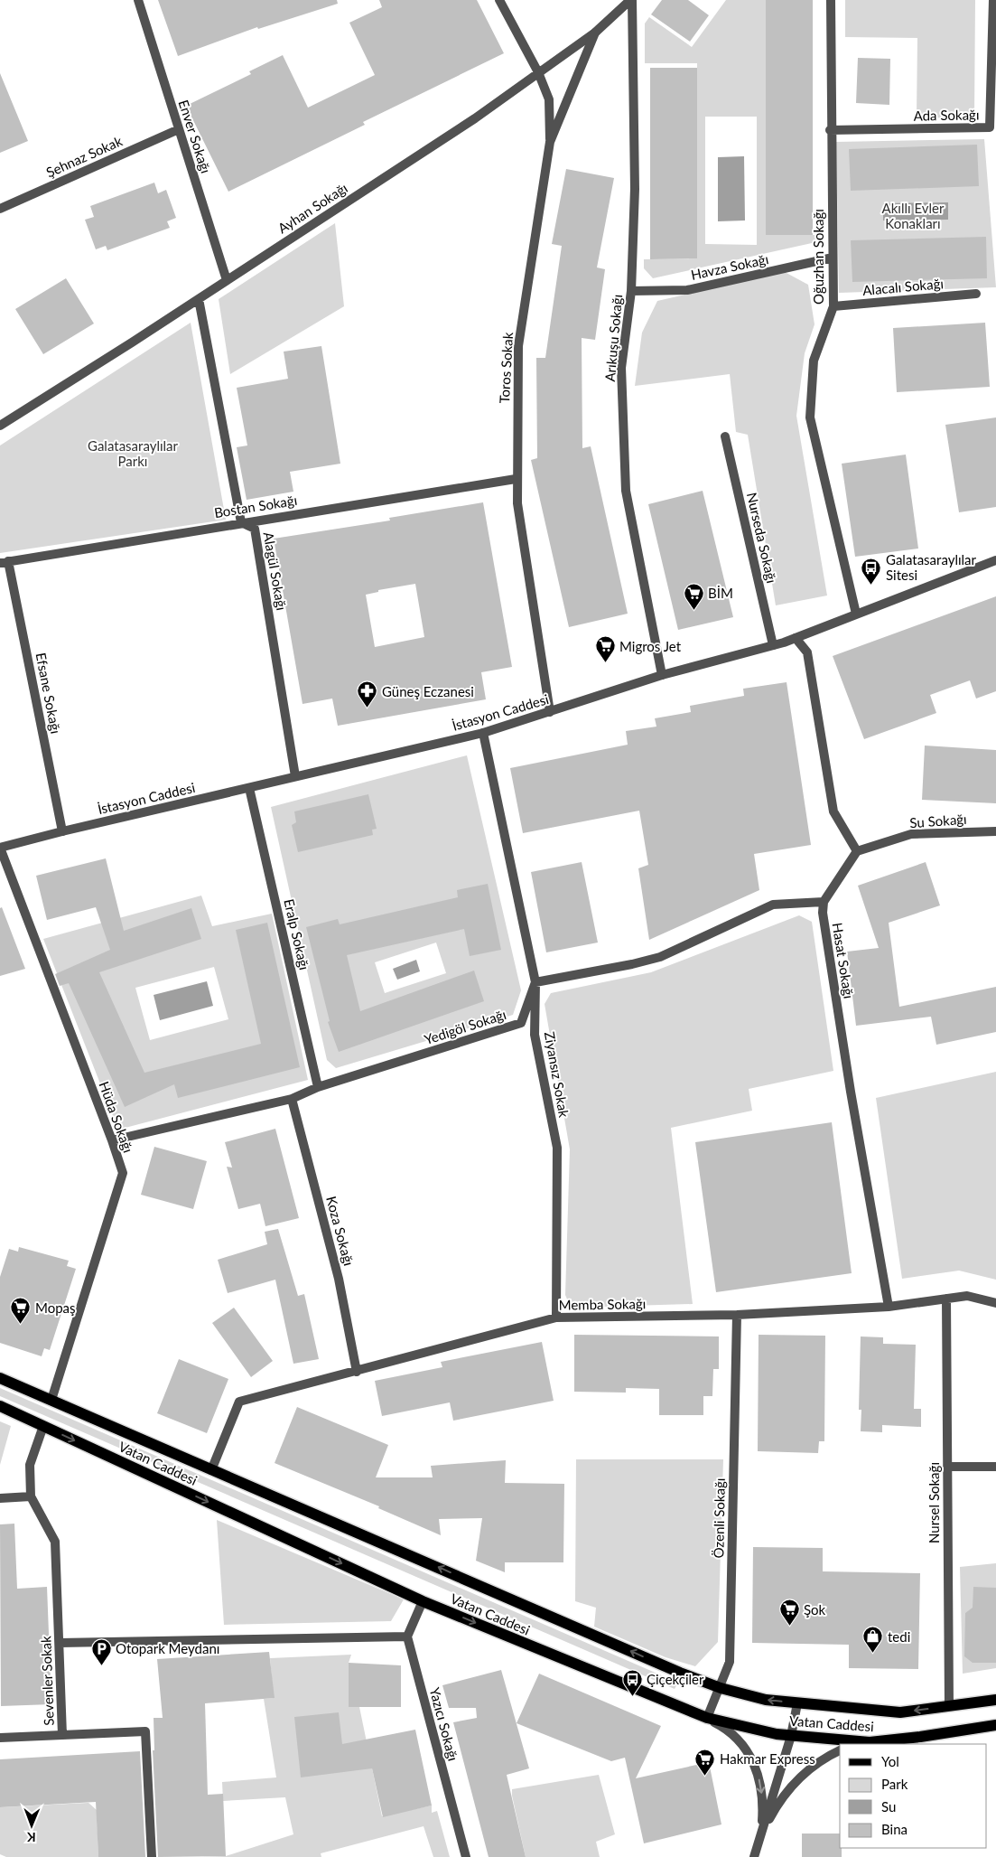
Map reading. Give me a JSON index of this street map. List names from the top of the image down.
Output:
{
  "streets": {
    "main road": ["Vatan Caddesi"],
    "street": [
      "Ada Sokağı",
      "Enver Sokağı",
      "Şehnaz Sokak",
      "Ayhan Sokağı",
      "Oğuzhan Sokağı",
      "Havza Sokağı",
      "Alacalı Sokağı",
      "Arıkuşu Sokağı",
      "Toros Sokak",
      "Bostan Sokağı",
      "Nurseda Sokağı",
      "Alagül Sokağı",
      "Efsane Sokağı",
      "İstasyon Caddesi",
      "Su Sokağı",
      "Eralp Sokağı",
      "Hasat Sokağı",
      "Yedigöl Sokağı",
      "Ziyansız Sokak",
      "Hüda Sokağı",
      "Koza Sokağı",
      "Memba Sokağı",
      "Nursel Sokağı",
      "Özenli Sokağı",
      "Sevenler Sokak",
      "Yazıcı Sokağı"
    ]
  },
  "crossings": [
    ["Ada Sokağı", "Oğuzhan Sokağı"],
    ["Enver Sokağı", "Şehnaz Sokak"],
    ["Enver Sokağı", "Ayhan Sokağı"],
    ["Ayhan Sokağı", "Arıkuşu Sokağı"],
    ["Ayhan Sokağı", "Toros Sokak"],
    ["Oğuzhan Sokağı", "Havza Sokağı"],
    ["Oğuzhan Sokağı", "Alacalı Sokağı"],
    ["Oğuzhan Sokağı", "İstasyon Caddesi"],
    ["Havza Sokağı", "Arıkuşu Sokağı"],
    ["Arıkuşu Sokağı", "İstasyon Caddesi"],
    ["Toros Sokak", "Bostan Sokağı"],
    ["Toros Sokak", "İstasyon Caddesi"],
    ["Bostan Sokağı", "Alagül Sokağı"],
    ["Bostan Sokağı", "Efsane Sokağı"],
    ["Nurseda Sokağı", "İstasyon Caddesi"],
    ["Alagül Sokağı", "İstasyon Caddesi"],
    ["Efsane Sokağı", "İstasyon Caddesi"],
    ["İstasyon Caddesi", "Eralp Sokağı"],
    ["İstasyon Caddesi", "Ziyansız Sokak"],
    ["İstasyon Caddesi", "Hüda Sokağı"],
    ["Eralp Sokağı", "Yedigöl Sokağı"],
    ["Hasat Sokağı", "Memba Sokağı"],
    ["Yedigöl Sokağı", "Ziyansız Sokak"],
    ["Yedigöl Sokağı", "Hüda Sokağı"],
    ["Yedigöl Sokağı", "Koza Sokağı"],
    ["Ziyansız Sokak", "Memba Sokağı"],
    ["Hüda Sokağı", "Vatan Caddesi"],
    ["Koza Sokağı", "Memba Sokağı"],
    ["Memba Sokağı", "Vatan Caddesi"],
    ["Memba Sokağı", "Nursel Sokağı"],
    ["Memba Sokağı", "Özenli Sokağı"],
    ["Vatan Caddesi", "Nursel Sokağı"],
    ["Vatan Caddesi", "Özenli Sokağı"],
    ["Vatan Caddesi", "Sevenler Sokak"]
  ],
  "parks": ["Akıllı Evler Konakları", "Galatasaraylılar Parkı"],
  "places": {
    "bus stop": ["Galatasaraylılar Sitesi", "Çiçekçiler"],
    "supermarket": [
      "BİM",
      "Migros Jet",
      "Mopaş",
      "Şok",
      "Hakmar Express"
    ],
    "pharmacy": ["Güneş Eczanesi"],
    "shop": ["tedi"],
    "parking": ["Otopark Meydanı"]
  },
  "legend": [
    "Yol",
    "Park",
    "Su",
    "Bina"
  ],
  "north": "bottom"
}
